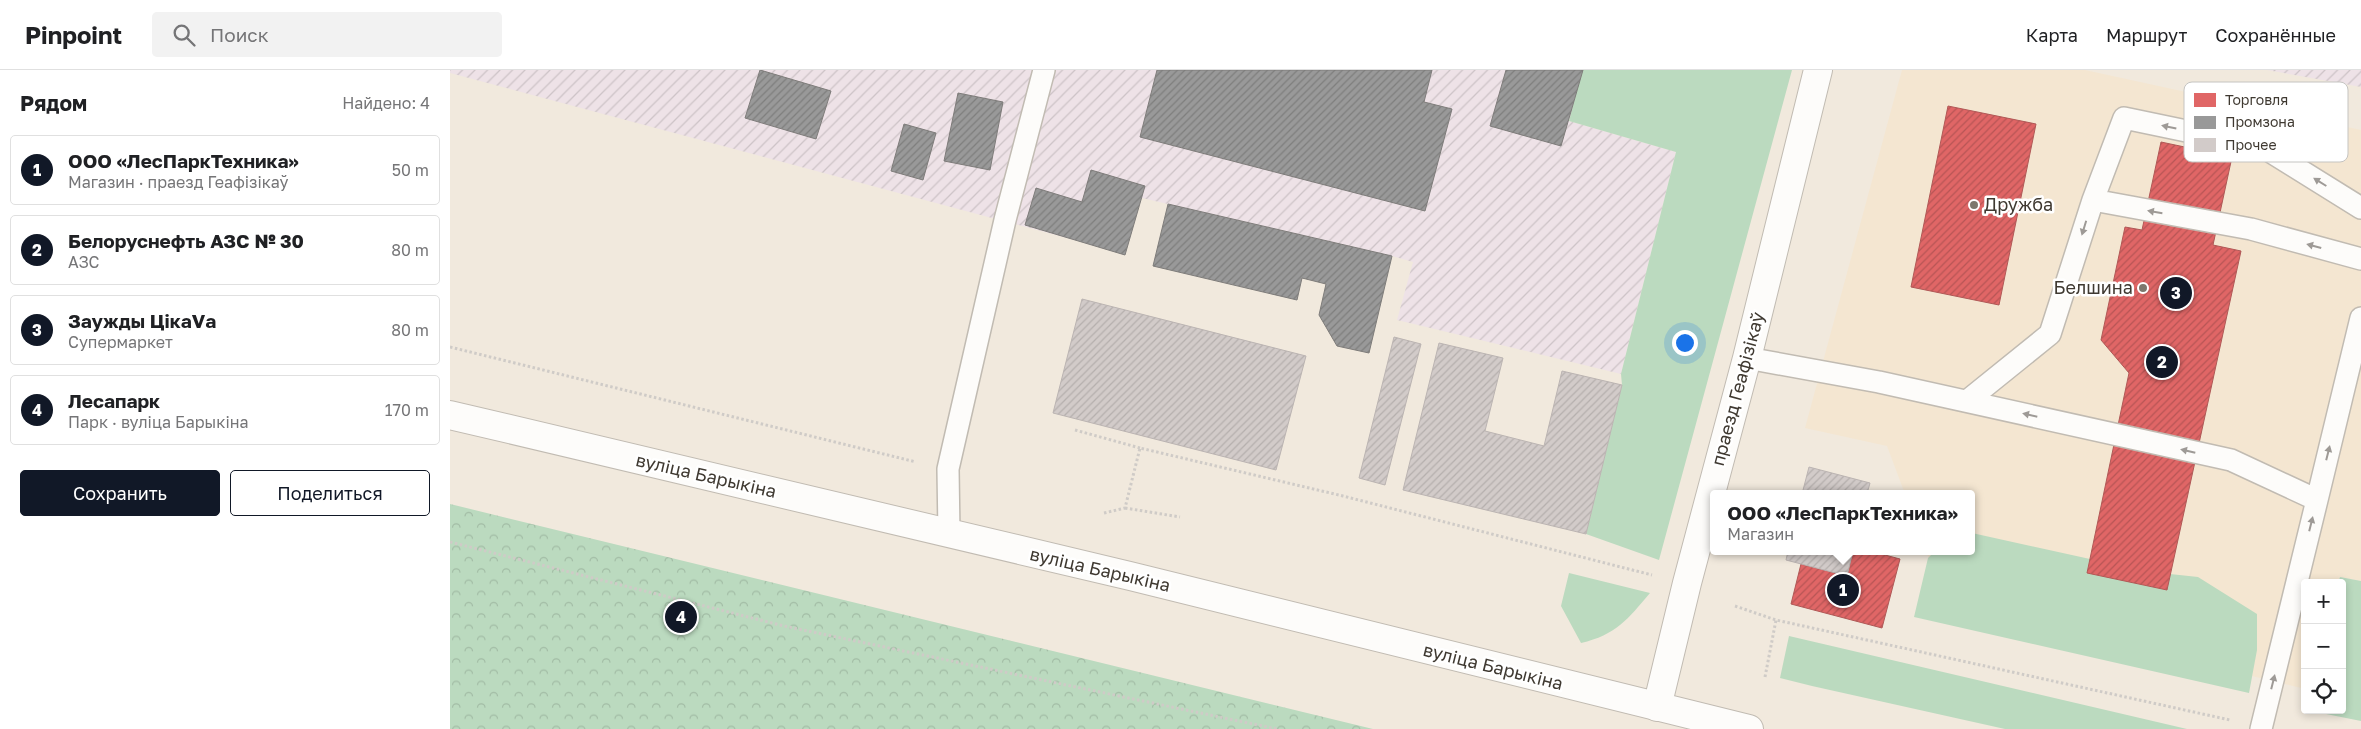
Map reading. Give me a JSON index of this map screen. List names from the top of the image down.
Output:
{
  "streets": {
    "main road": ["праезд Геафізікаў", "вуліца Барыкіна"]
  },
  "crossings": [
    ["праезд Геафізікаў", "вуліца Барыкіна"]
  ],
  "places": ["Дружба", "Белшина"],
  "legend": ["Торговля", "Промзона", "Прочее"],
  "page": {
    "header": "Pinpoint",
    "search": "Поиск",
    "nav": ["Карта", "Маршрут", "Сохранённые"],
    "heading": ["Рядом", "Найдено: 4"],
    "list": [
      {
        "mark": "1",
        "name": "ООО «ЛесПаркТехника»",
        "note": "Магазин · праезд Геафізікаў",
        "value": "50 m"
      },
      {
        "mark": "2",
        "name": "Белоруснефть АЗС № 30",
        "note": "АЗС",
        "value": "80 m"
      },
      {
        "mark": "3",
        "name": "Заужды ЦікаVа",
        "note": "Супермаркет",
        "value": "80 m"
      },
      {
        "mark": "4",
        "name": "Лесапарк",
        "note": "Парк · вуліца Барыкіна",
        "value": "170 m"
      }
    ],
    "pins": [
      "3",
      "2",
      "1",
      "4"
    ],
    "buttons": ["Сохранить", "Поделиться"],
    "popup": ["ООО «ЛесПаркТехника»", "Магазин"],
    "map_buttons": ["+", "−"]
  }
}
